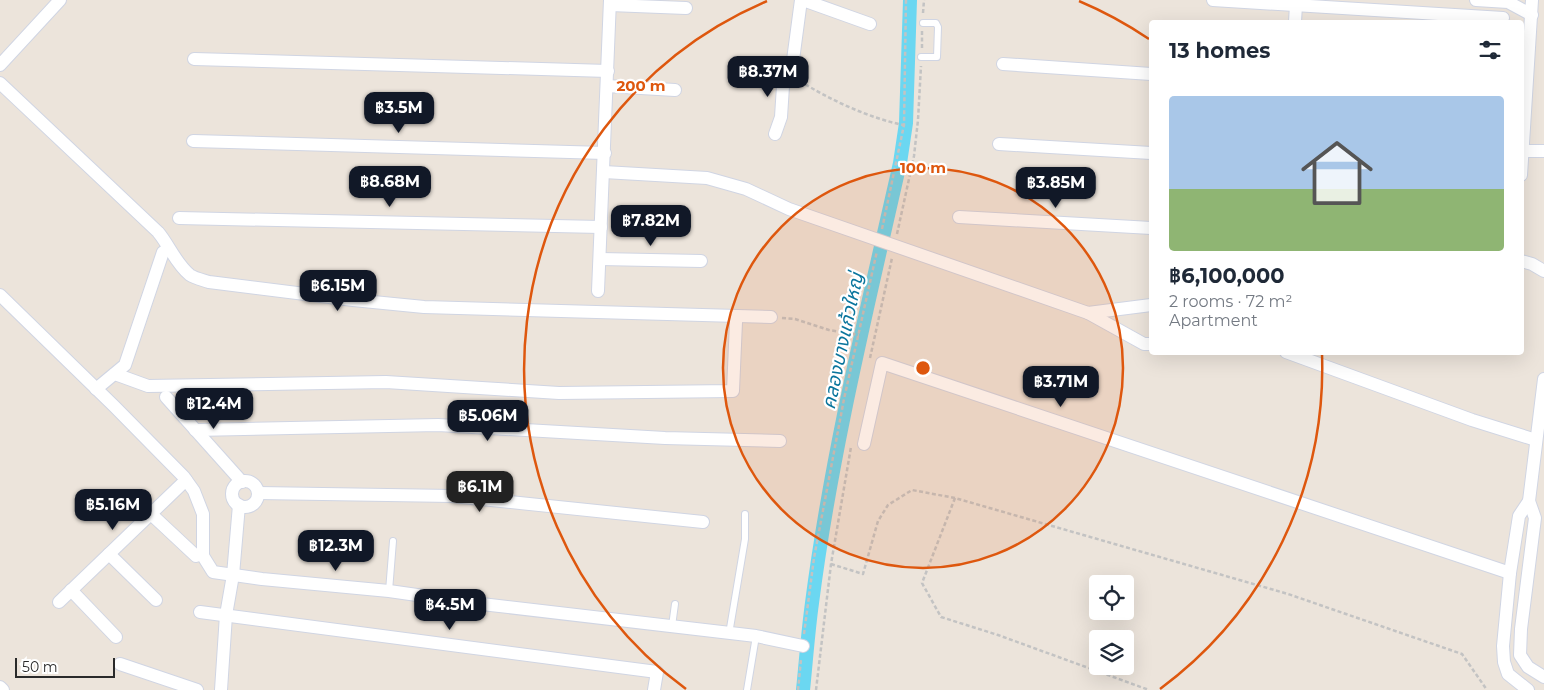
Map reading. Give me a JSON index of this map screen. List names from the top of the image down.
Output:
{
  "water": ["คลองบางแก้วใหญ่"],
  "scale_bar": "50 m",
  "page": {
    "heading": "13 homes",
    "price": [
      "฿8.37M",
      "฿3.5M",
      "฿8.68M",
      "฿3.85M",
      "฿7.82M",
      "฿6.15M",
      "฿3.71M",
      "฿12.4M",
      "฿5.06M",
      "฿6.1M",
      "฿5.16M",
      "฿12.3M",
      "฿4.5M"
    ],
    "list": [
      {
        "name": "฿6,100,000",
        "note": "2 rooms · 72 m² · Apartment"
      }
    ],
    "scale": "50 m"
  },
  "rings": ["200 m", "100 m"]
}
